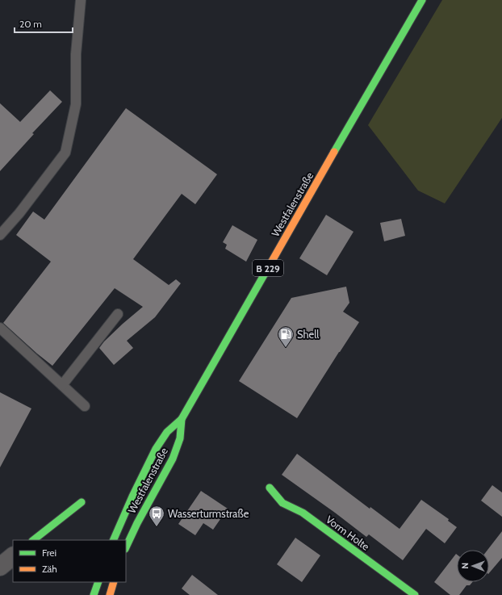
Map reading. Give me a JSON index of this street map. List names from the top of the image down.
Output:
{
  "streets": {
    "main road": ["Westfalenstraße", "B 229", "Vorm Holte"]
  },
  "places": {
    "fuel station": ["Shell"],
    "bus stop": ["Wasserturmstraße"]
  },
  "legend": ["Frei", "Zäh"],
  "scale_bar": "20 m",
  "north": "left"
}
